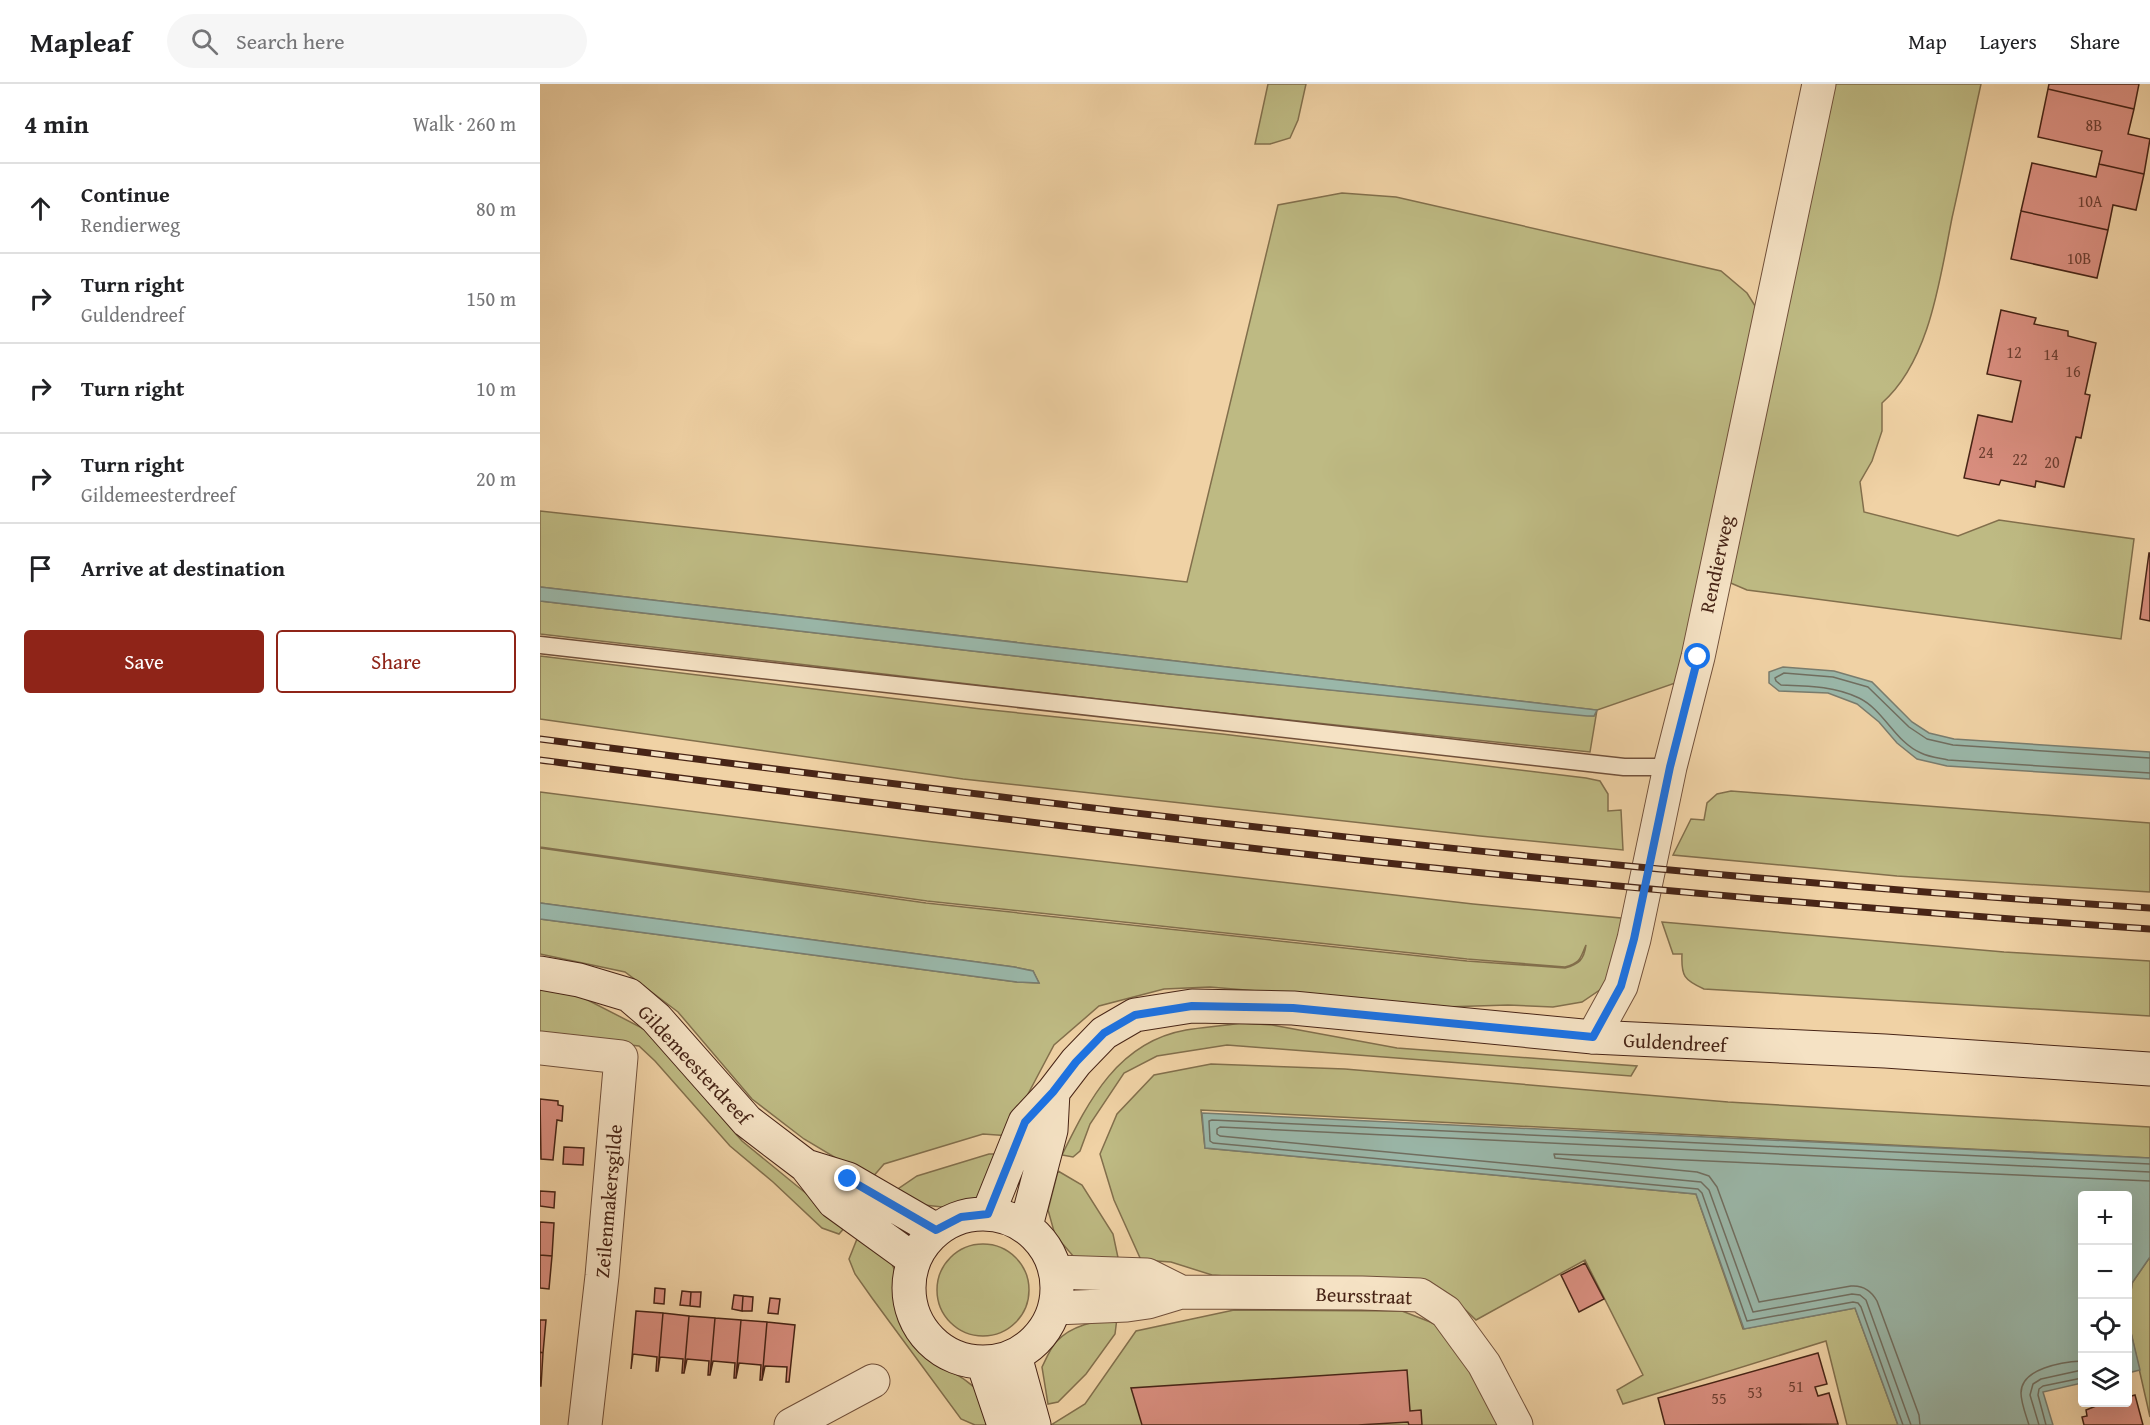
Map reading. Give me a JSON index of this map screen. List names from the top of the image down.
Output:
{
  "streets": {
    "street": [
      "Rendierweg",
      "Guldendreef",
      "Gildemeesterdreef",
      "Zeilenmakersgilde",
      "Beursstraat"
    ]
  },
  "crossings": [
    ["Rendierweg", "Guldendreef"],
    ["Guldendreef", "Gildemeesterdreef"],
    ["Guldendreef", "Beursstraat"],
    ["Gildemeesterdreef", "Beursstraat"]
  ],
  "house_numbers": [
    "8B",
    "10A",
    "10B",
    "12",
    "14",
    "16",
    "24",
    "22",
    "20",
    "51",
    "53",
    "55"
  ],
  "page": {
    "header": "Mapleaf",
    "search": "Search here",
    "nav": ["Map", "Layers", "Share"],
    "heading": ["4 min", "Walk · 260 m"],
    "list": [
      ["Continue", "Rendierweg", "80 m"],
      ["Turn right", "Guldendreef", "150 m"],
      ["Turn right", "10 m"],
      ["Turn right", "Gildemeesterdreef", "20 m"],
      "Arrive at destination"
    ],
    "buttons": ["Save", "Share"],
    "map_buttons": ["+", "−"]
  }
}
